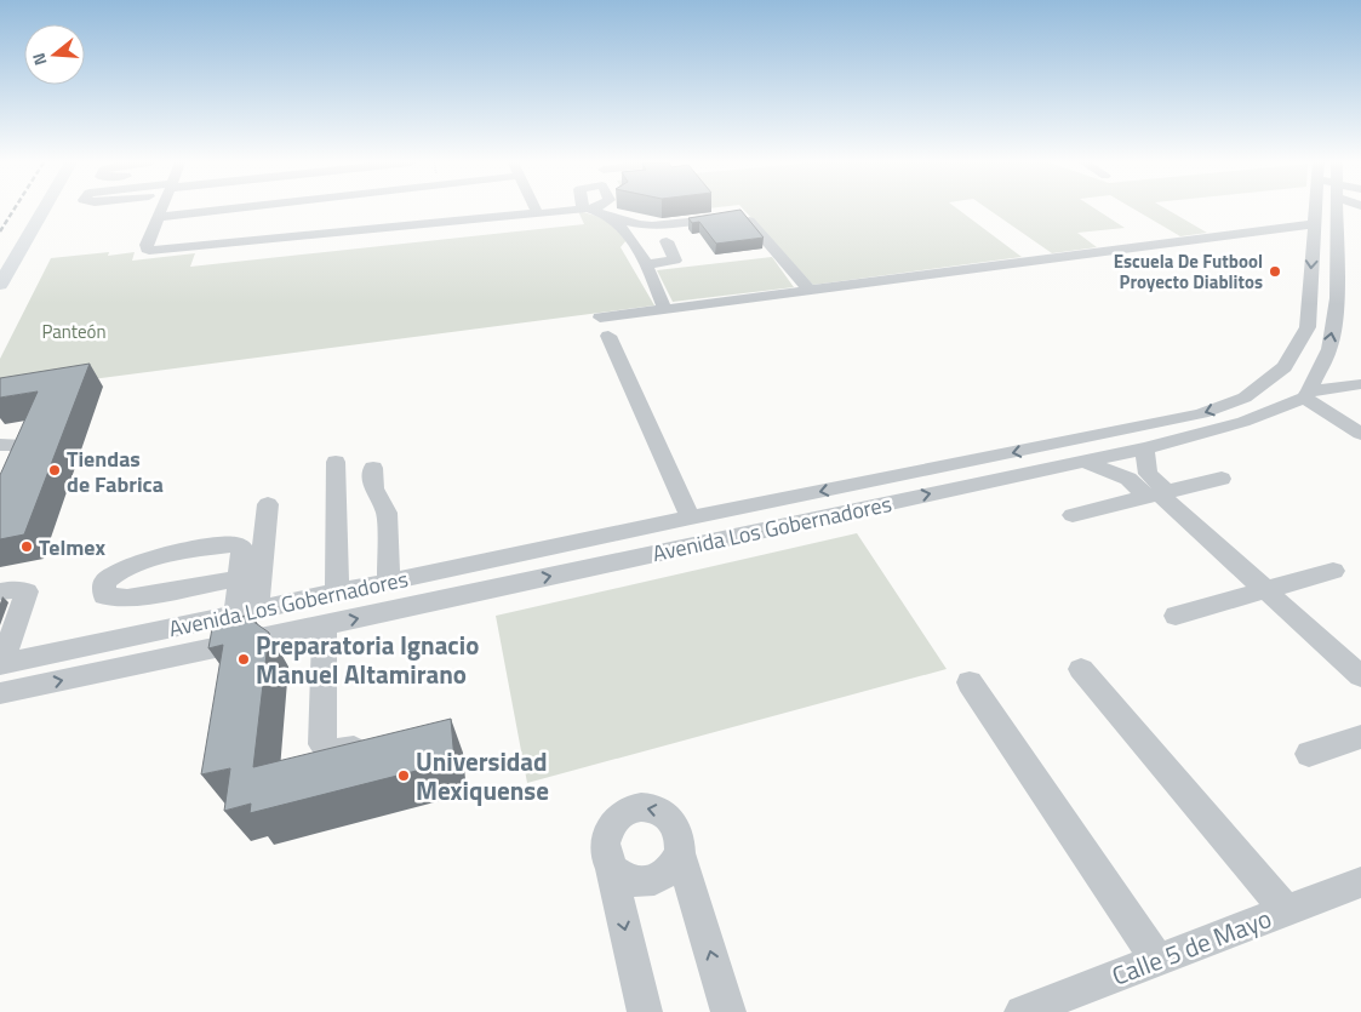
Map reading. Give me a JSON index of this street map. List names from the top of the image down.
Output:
{
  "streets": {
    "street": ["Avenida Los Gobernadores", "Calle 5 de Mayo"]
  },
  "parks": ["Panteón"],
  "places": [
    "Escuela De Futbool Proyecto Diablitos",
    "Tiendas de Fabrica",
    "Telmex",
    "Preparatoria Ignacio Manuel Altamirano",
    "Universidad Mexiquense"
  ],
  "north": "left"
}
